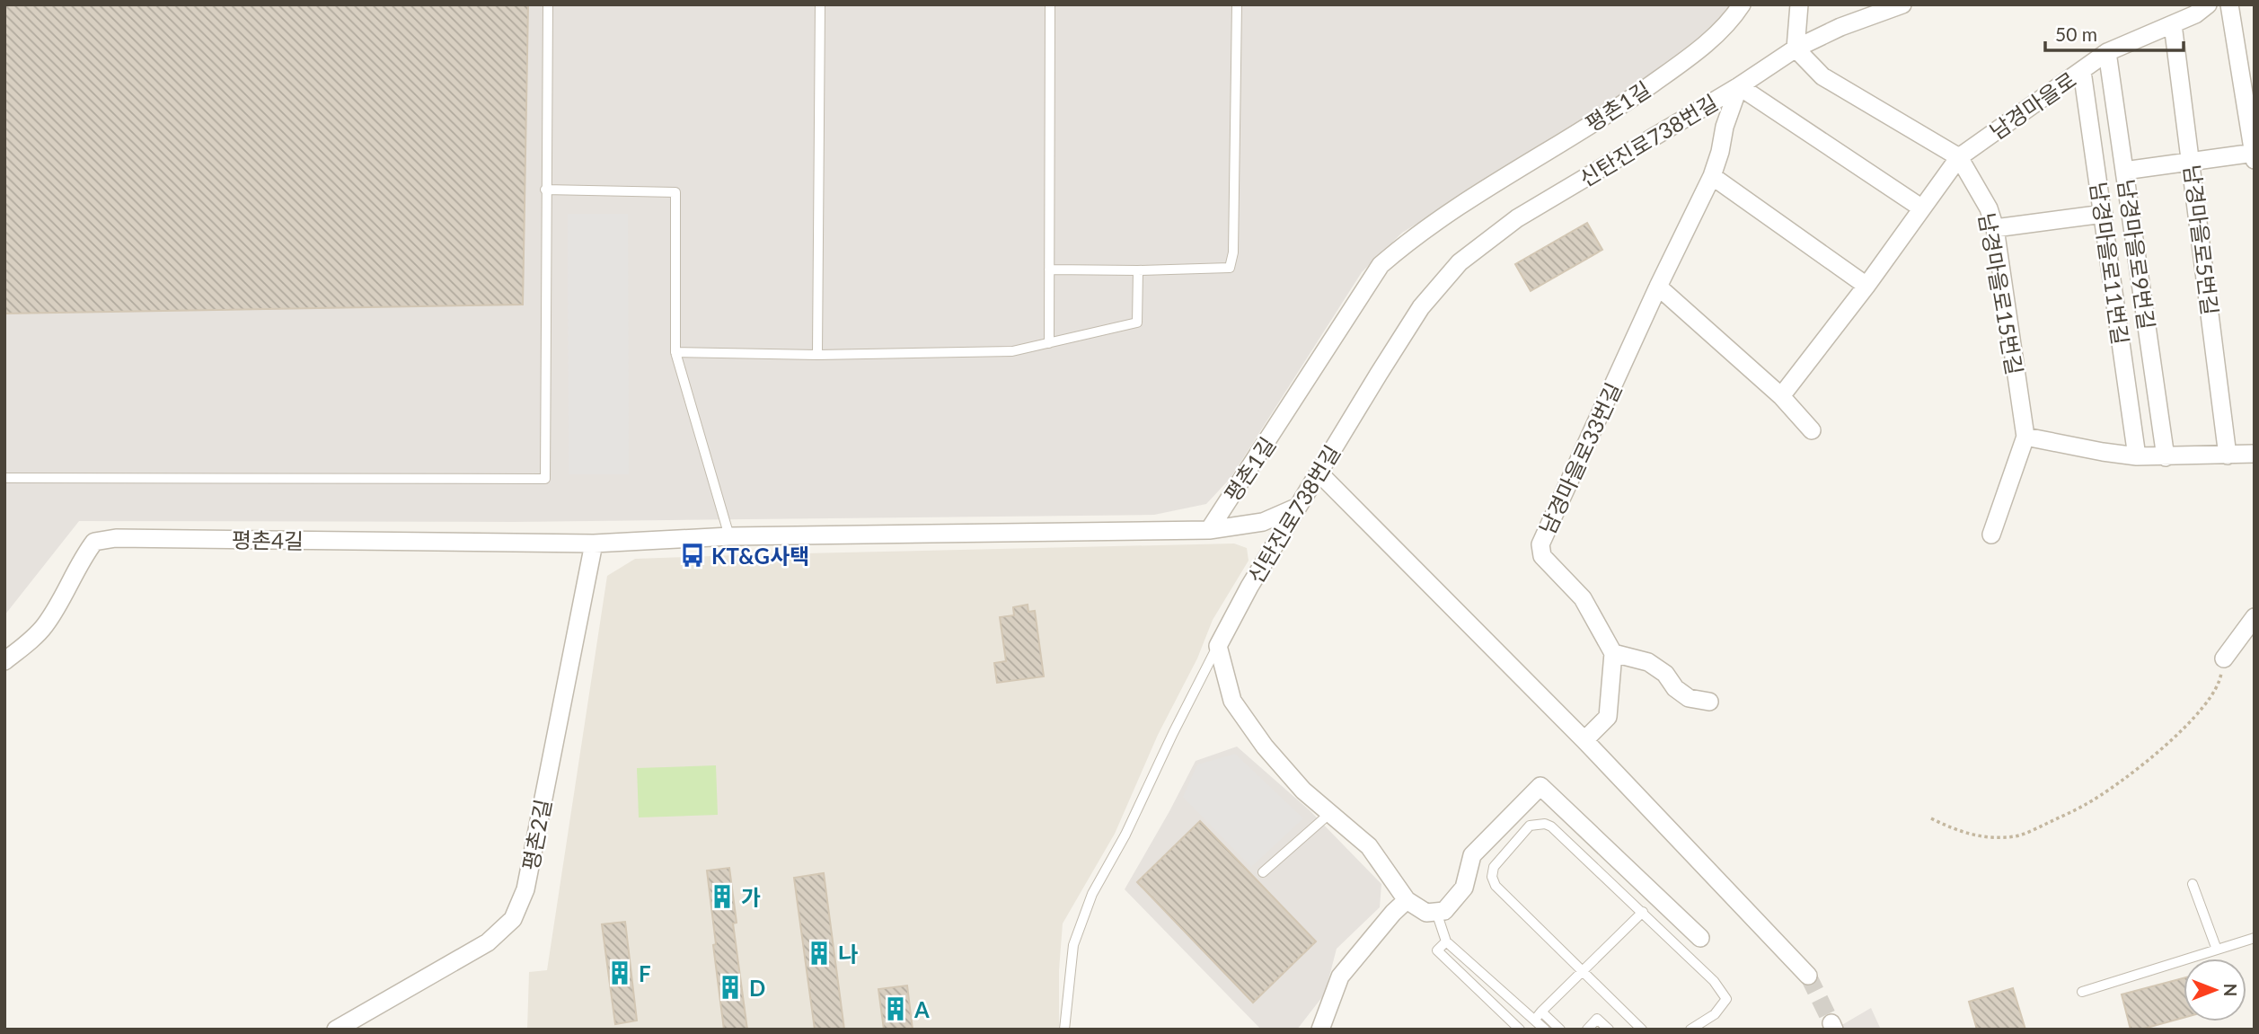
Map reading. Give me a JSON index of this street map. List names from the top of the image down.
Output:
{
  "streets": {
    "street": [
      "남경마을로",
      "평촌1길",
      "신탄진로738번길",
      "남경마을로5번길",
      "남경마을로9번길",
      "남경마을로11번길",
      "남경마을로15번길",
      "남경마을로33번길",
      "평촌4길",
      "평촌2길"
    ]
  },
  "crossings": [
    ["남경마을로", "남경마을로5번길"],
    ["남경마을로", "남경마을로9번길"],
    ["남경마을로", "남경마을로11번길"],
    ["남경마을로", "남경마을로15번길"],
    ["신탄진로738번길", "남경마을로33번길"],
    ["평촌4길", "평촌2길"]
  ],
  "places": {
    "bus stop": ["KT&G사택"],
    "building": [
      "가",
      "나",
      "F",
      "D",
      "A"
    ]
  },
  "scale_bar": "50 m",
  "north": "right"
}
